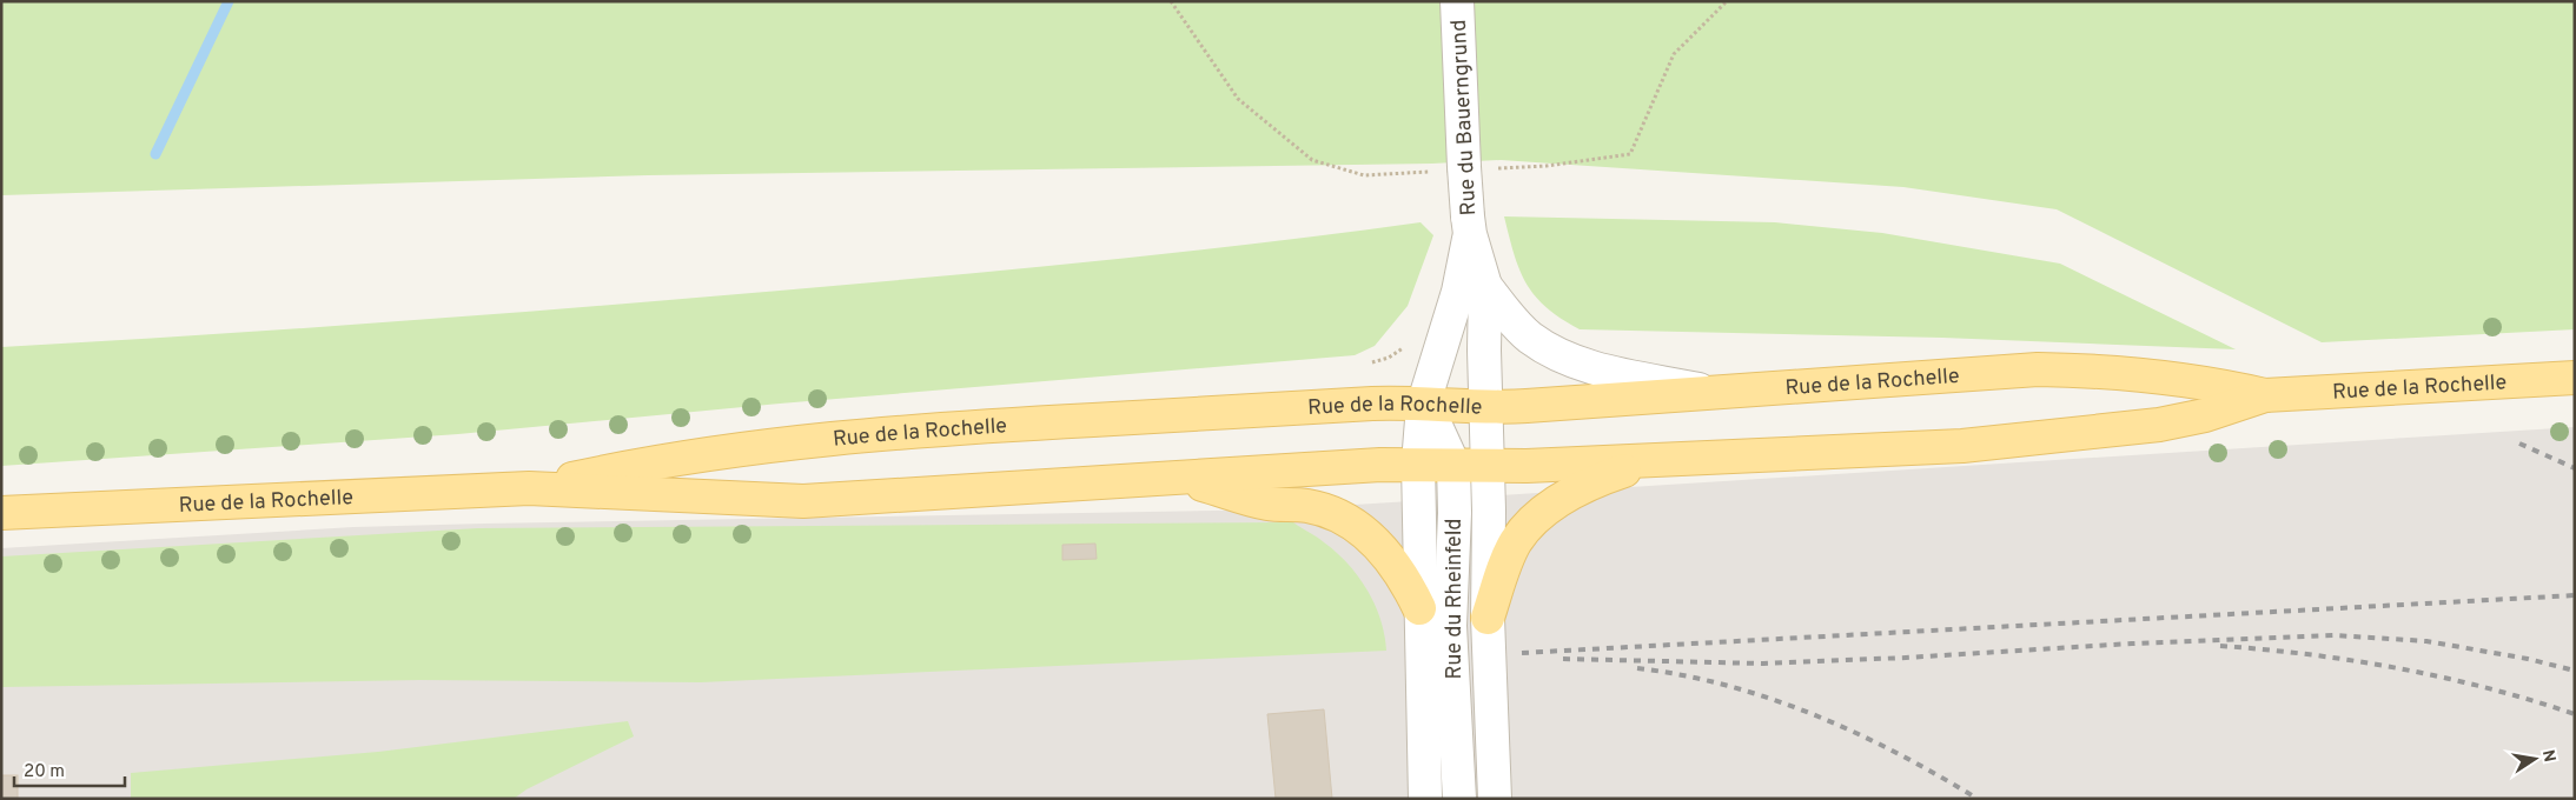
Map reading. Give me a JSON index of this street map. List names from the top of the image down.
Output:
{
  "streets": {
    "main road": ["Rue de la Rochelle"],
    "street": ["Rue du Bauerngrund", "Rue du Rheinfeld"]
  },
  "crossings": [
    ["Rue du Bauerngrund", "Rue de la Rochelle"],
    ["Rue du Bauerngrund", "Rue du Rheinfeld"],
    ["Rue de la Rochelle", "Rue du Rheinfeld"]
  ],
  "scale_bar": "20 m",
  "north": "right"
}
